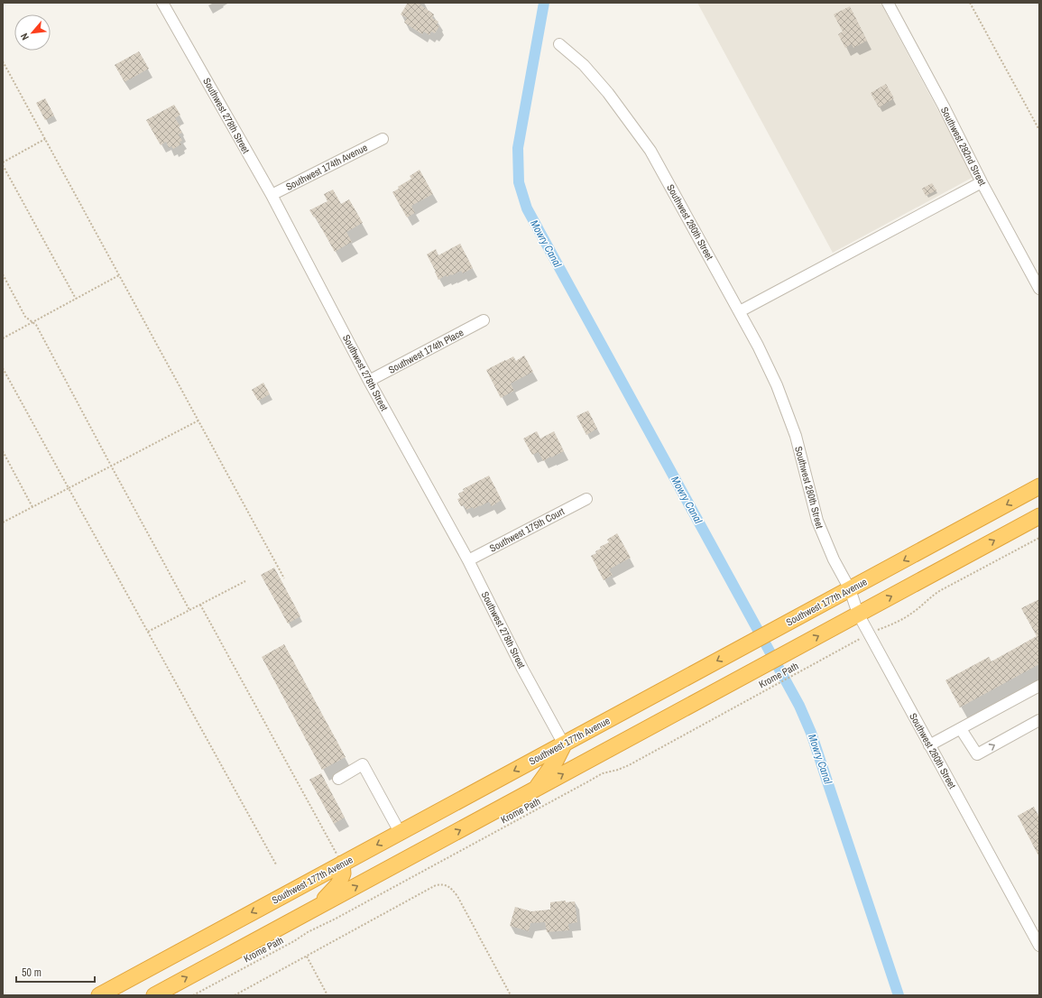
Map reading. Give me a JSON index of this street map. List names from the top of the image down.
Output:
{
  "streets": {
    "highway": ["Southwest 177th Avenue"],
    "street": [
      "Southwest 278th Street",
      "Southwest 282nd Street",
      "Southwest 174th Avenue",
      "Southwest 280th Street",
      "Southwest 174th Place",
      "Southwest 175th Court"
    ],
    "path": ["Krome Path"]
  },
  "crossings": [
    ["Southwest 278th Street", "Southwest 174th Avenue"],
    ["Southwest 278th Street", "Southwest 174th Place"],
    ["Southwest 278th Street", "Southwest 175th Court"],
    ["Southwest 278th Street", "Southwest 177th Avenue"],
    ["Southwest 280th Street", "Southwest 177th Avenue"]
  ],
  "water": ["Mowry Canal"],
  "scale_bar": "50 m",
  "north": "bottom left"
}
